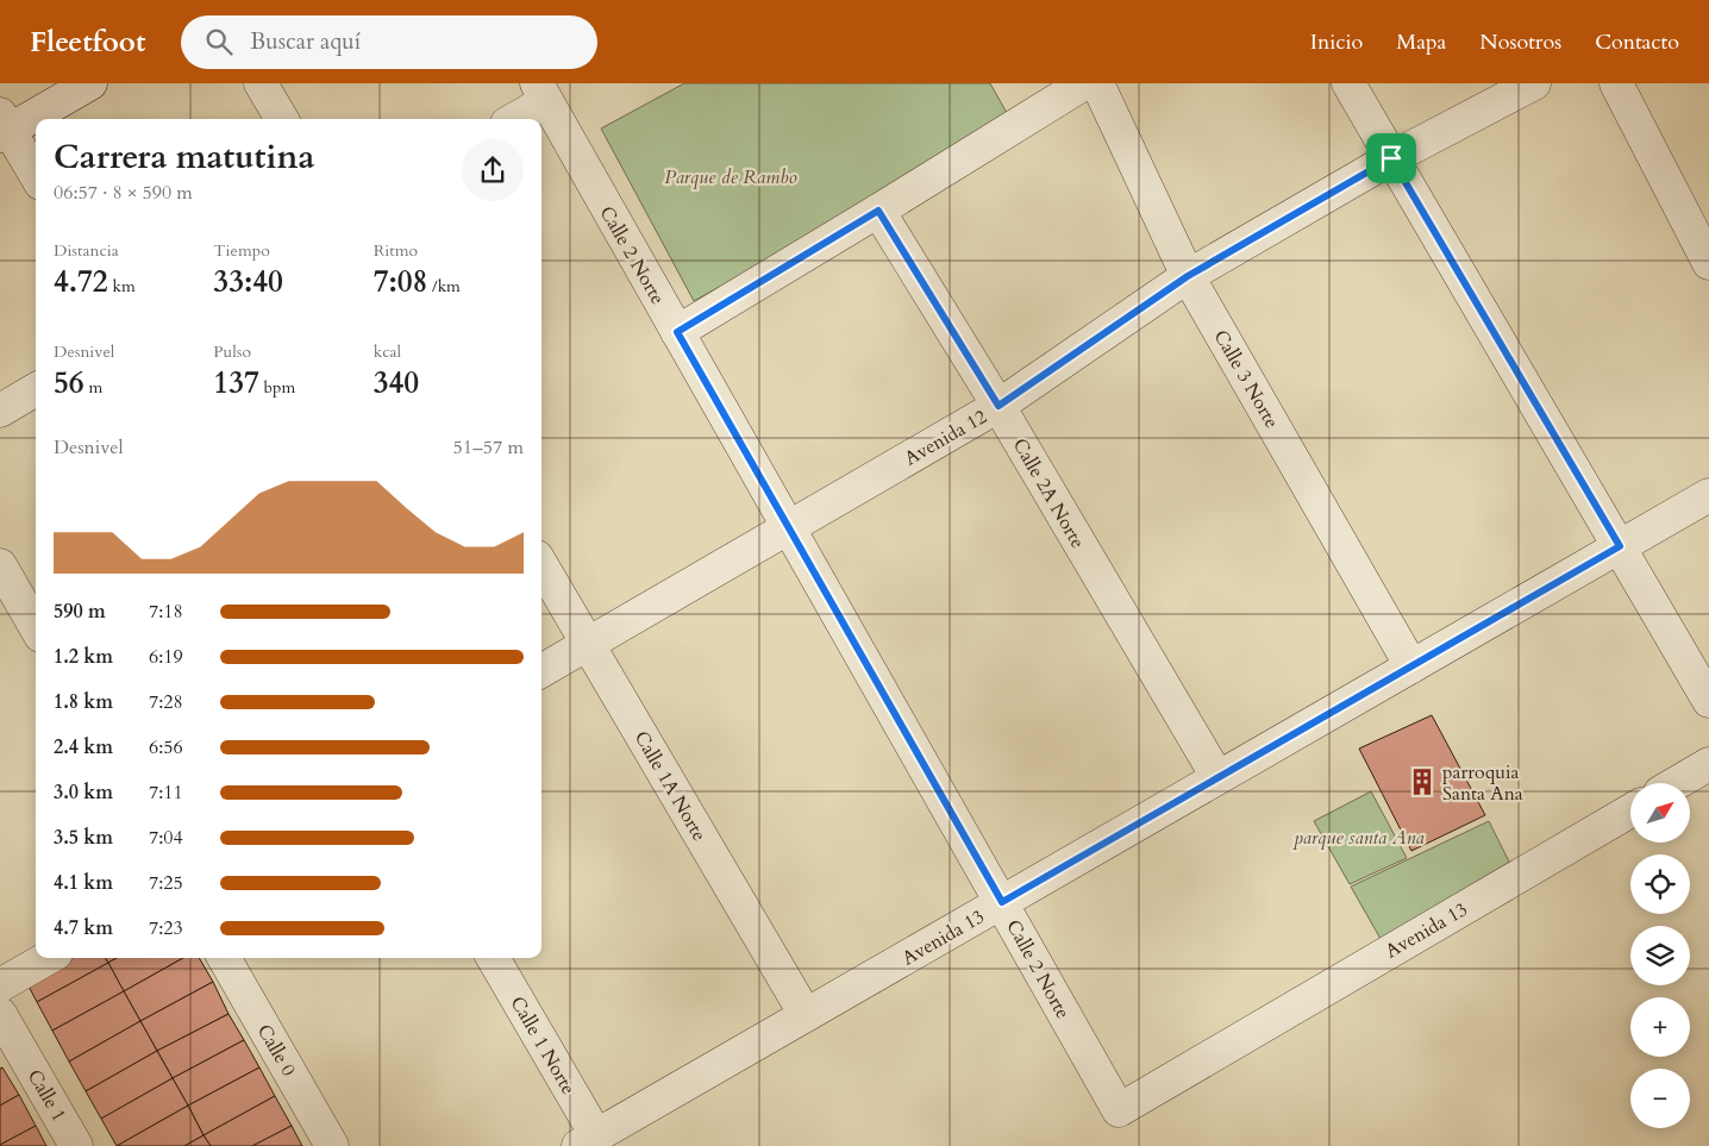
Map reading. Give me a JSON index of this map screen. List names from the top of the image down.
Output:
{
  "streets": {
    "street": [
      "Calle 2 Norte",
      "Calle 3 Norte",
      "Avenida 12",
      "Calle 2A Norte",
      "Calle 1A Norte",
      "Avenida 13",
      "Calle 1 Norte",
      "Calle 0",
      "Calle 1"
    ]
  },
  "crossings": [
    ["Calle 2 Norte", "Avenida 12"],
    ["Calle 2 Norte", "Avenida 13"],
    ["Calle 3 Norte", "Avenida 12"],
    ["Calle 3 Norte", "Avenida 13"],
    ["Avenida 12", "Calle 2A Norte"],
    ["Avenida 12", "Calle 1A Norte"],
    ["Calle 2A Norte", "Avenida 13"],
    ["Calle 1A Norte", "Avenida 13"],
    ["Avenida 13", "Calle 1 Norte"]
  ],
  "parks": ["Parque de Rambo", "parque santa Ana"],
  "places": {
    "building": ["parroquia Santa Ana"]
  },
  "north": "top right",
  "page": {
    "header": "Fleetfoot",
    "search": "Buscar aquí",
    "nav": [
      "Inicio",
      "Mapa",
      "Nosotros",
      "Contacto"
    ],
    "heading": ["Carrera matutina", "06:57 · 8 × 590 m"],
    "stats": [
      ["Distancia", "4.72 km"],
      ["Tiempo", "33:40"],
      ["Ritmo", "7:08 /km"],
      ["Desnivel", "56 m"],
      ["Pulso", "137 bpm"],
      ["kcal", "340"]
    ],
    "chart": ["Desnivel", "51–57 m"],
    "list": [
      {
        "name": "590 m",
        "note": "7:18"
      },
      {
        "name": "1.2 km",
        "note": "6:19"
      },
      {
        "name": "1.8 km",
        "note": "7:28"
      },
      {
        "name": "2.4 km",
        "note": "6:56"
      },
      {
        "name": "3.0 km",
        "note": "7:11"
      },
      {
        "name": "3.5 km",
        "note": "7:04"
      },
      {
        "name": "4.1 km",
        "note": "7:25"
      },
      {
        "name": "4.7 km",
        "note": "7:23"
      }
    ],
    "map_buttons": ["+", "−"]
  }
}
